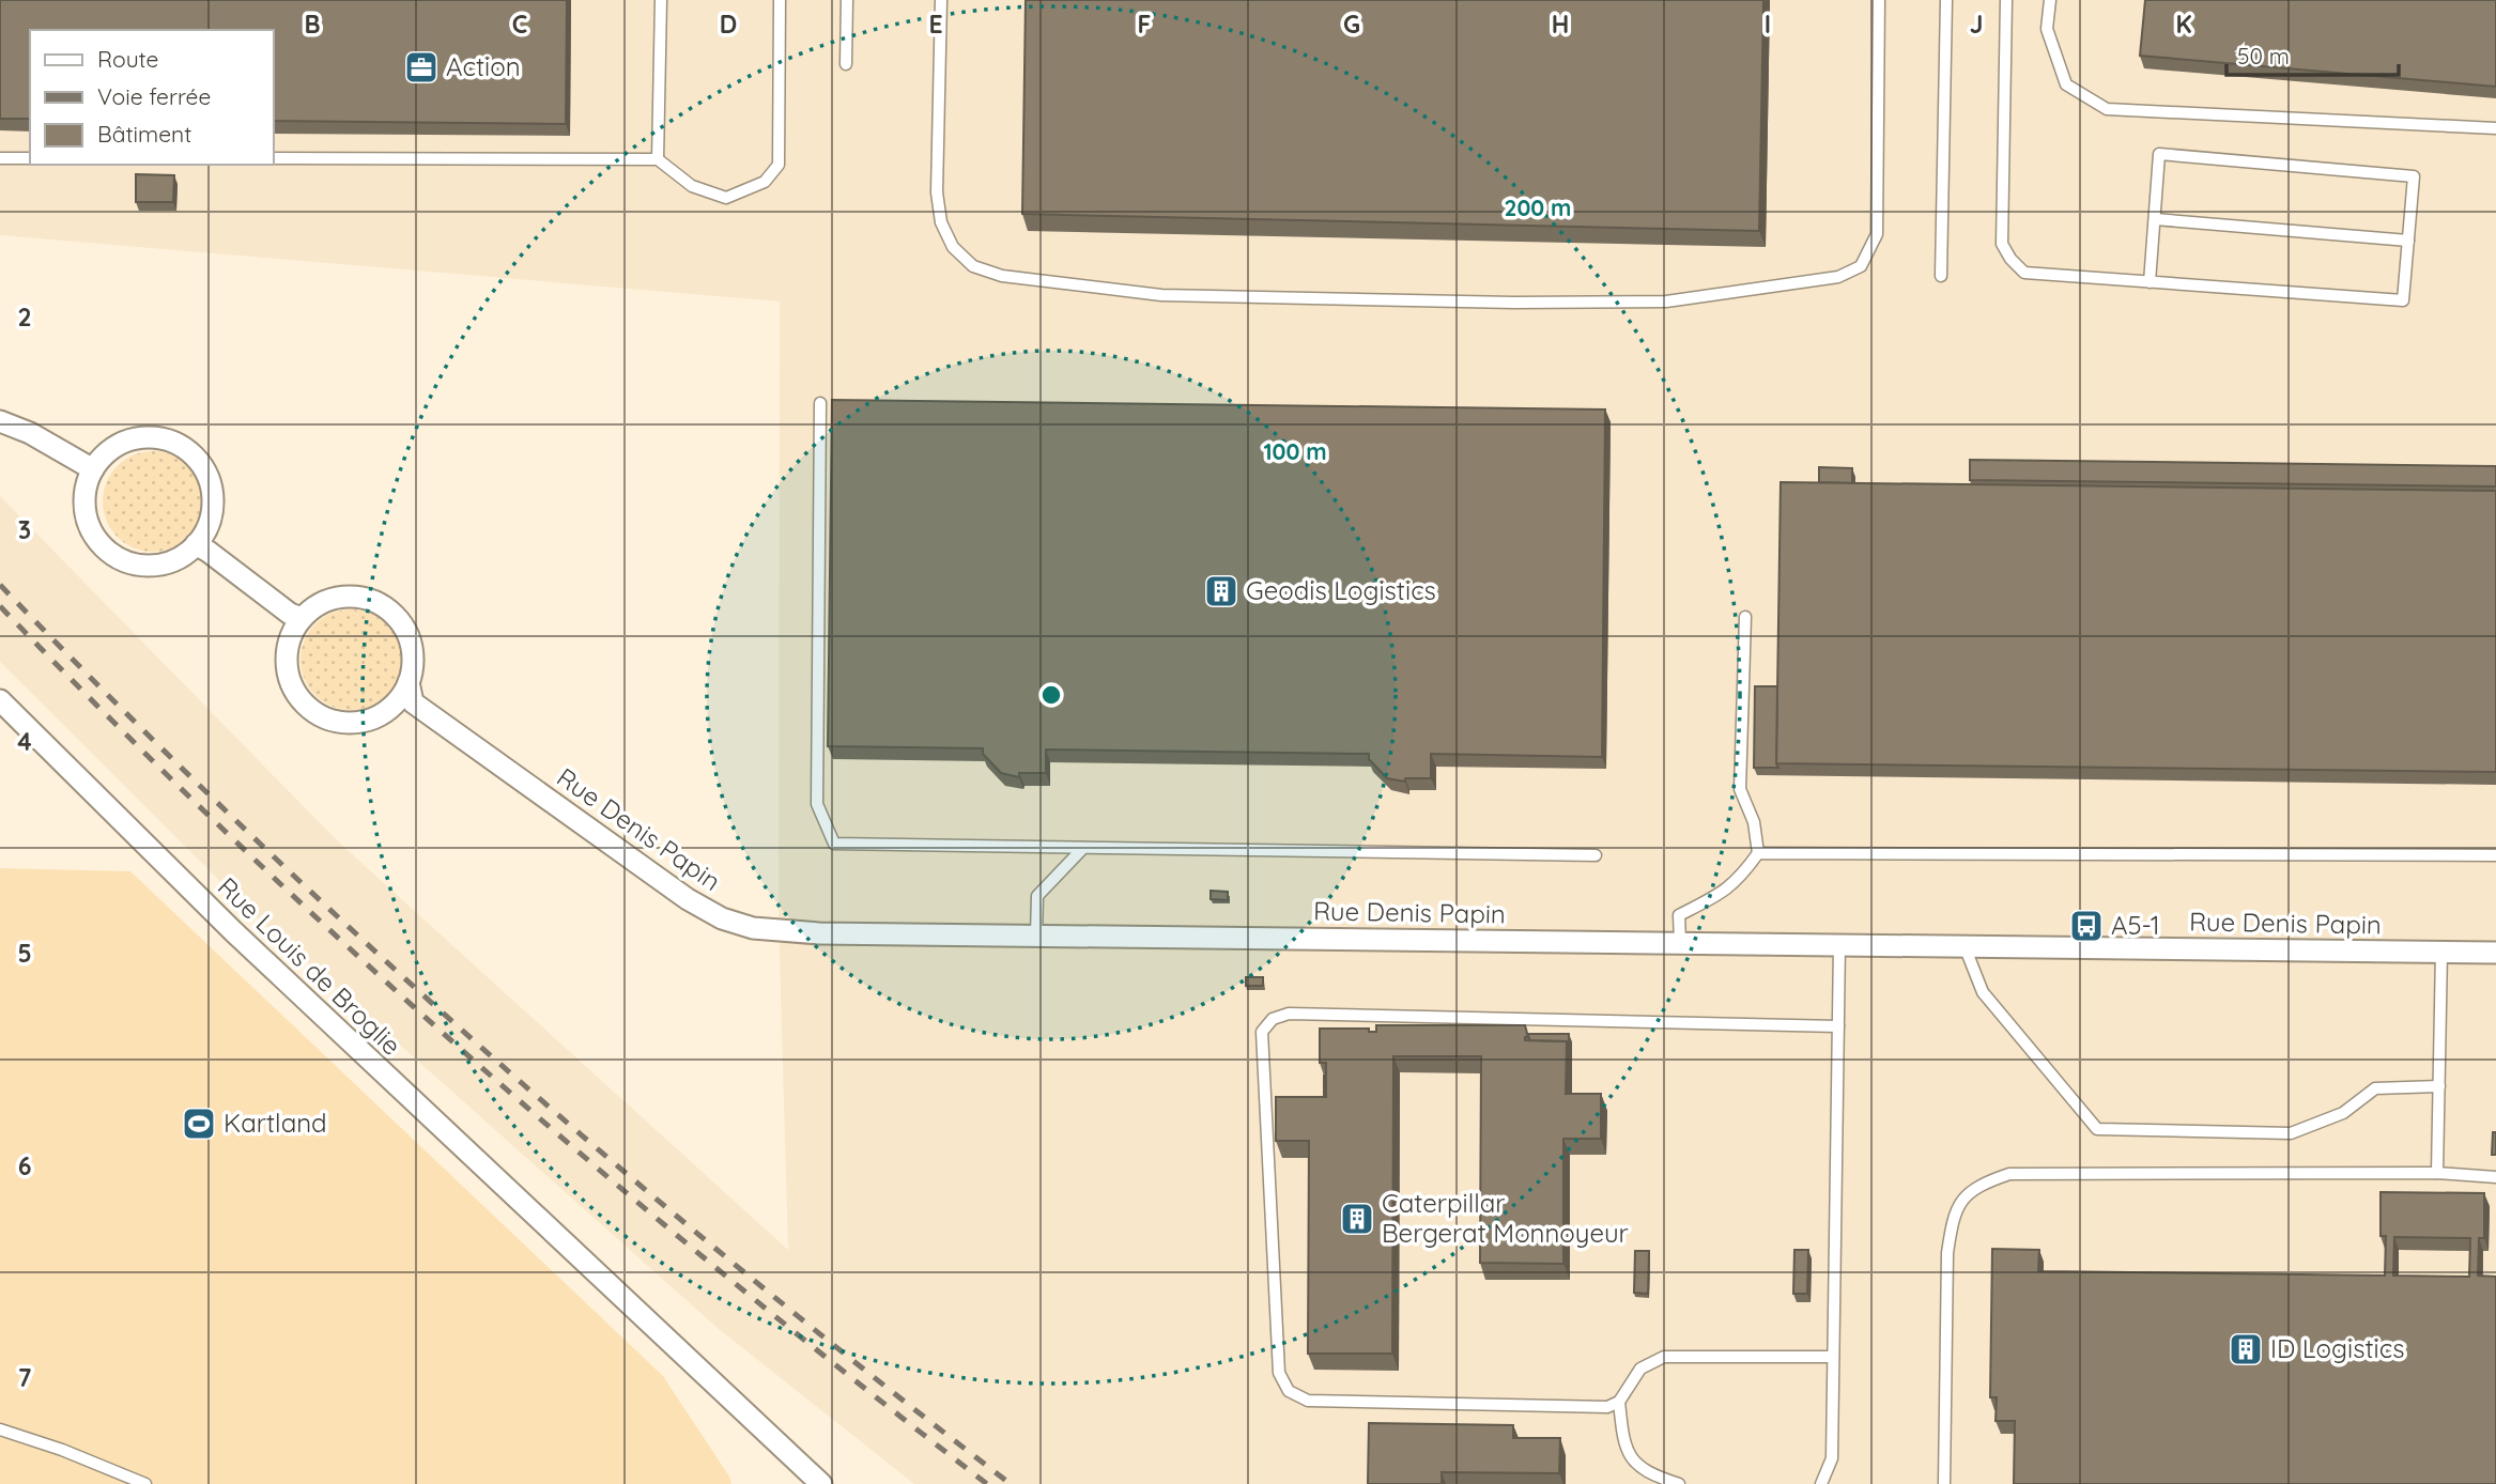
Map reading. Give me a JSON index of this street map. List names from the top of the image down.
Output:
{
  "streets": {
    "street": ["Rue Denis Papin", "Rue Louis de Broglie"]
  },
  "places": {
    "office": ["Action"],
    "building": ["Geodis Logistics", "Caterpillar Bergerat Monnoyeur", "ID Logistics"],
    "bus stop": ["A5-1"],
    "sports": ["Kartland"]
  },
  "legend": ["Route", "Voie ferrée", "Bâtiment"],
  "scale_bar": "50 m",
  "grid": {
    "columns": [
      "B",
      "C",
      "D",
      "E",
      "F",
      "G",
      "H",
      "I",
      "J",
      "K"
    ],
    "rows": [
      "2",
      "3",
      "4",
      "5",
      "6",
      "7"
    ]
  },
  "rings": ["200 m", "100 m"]
}
